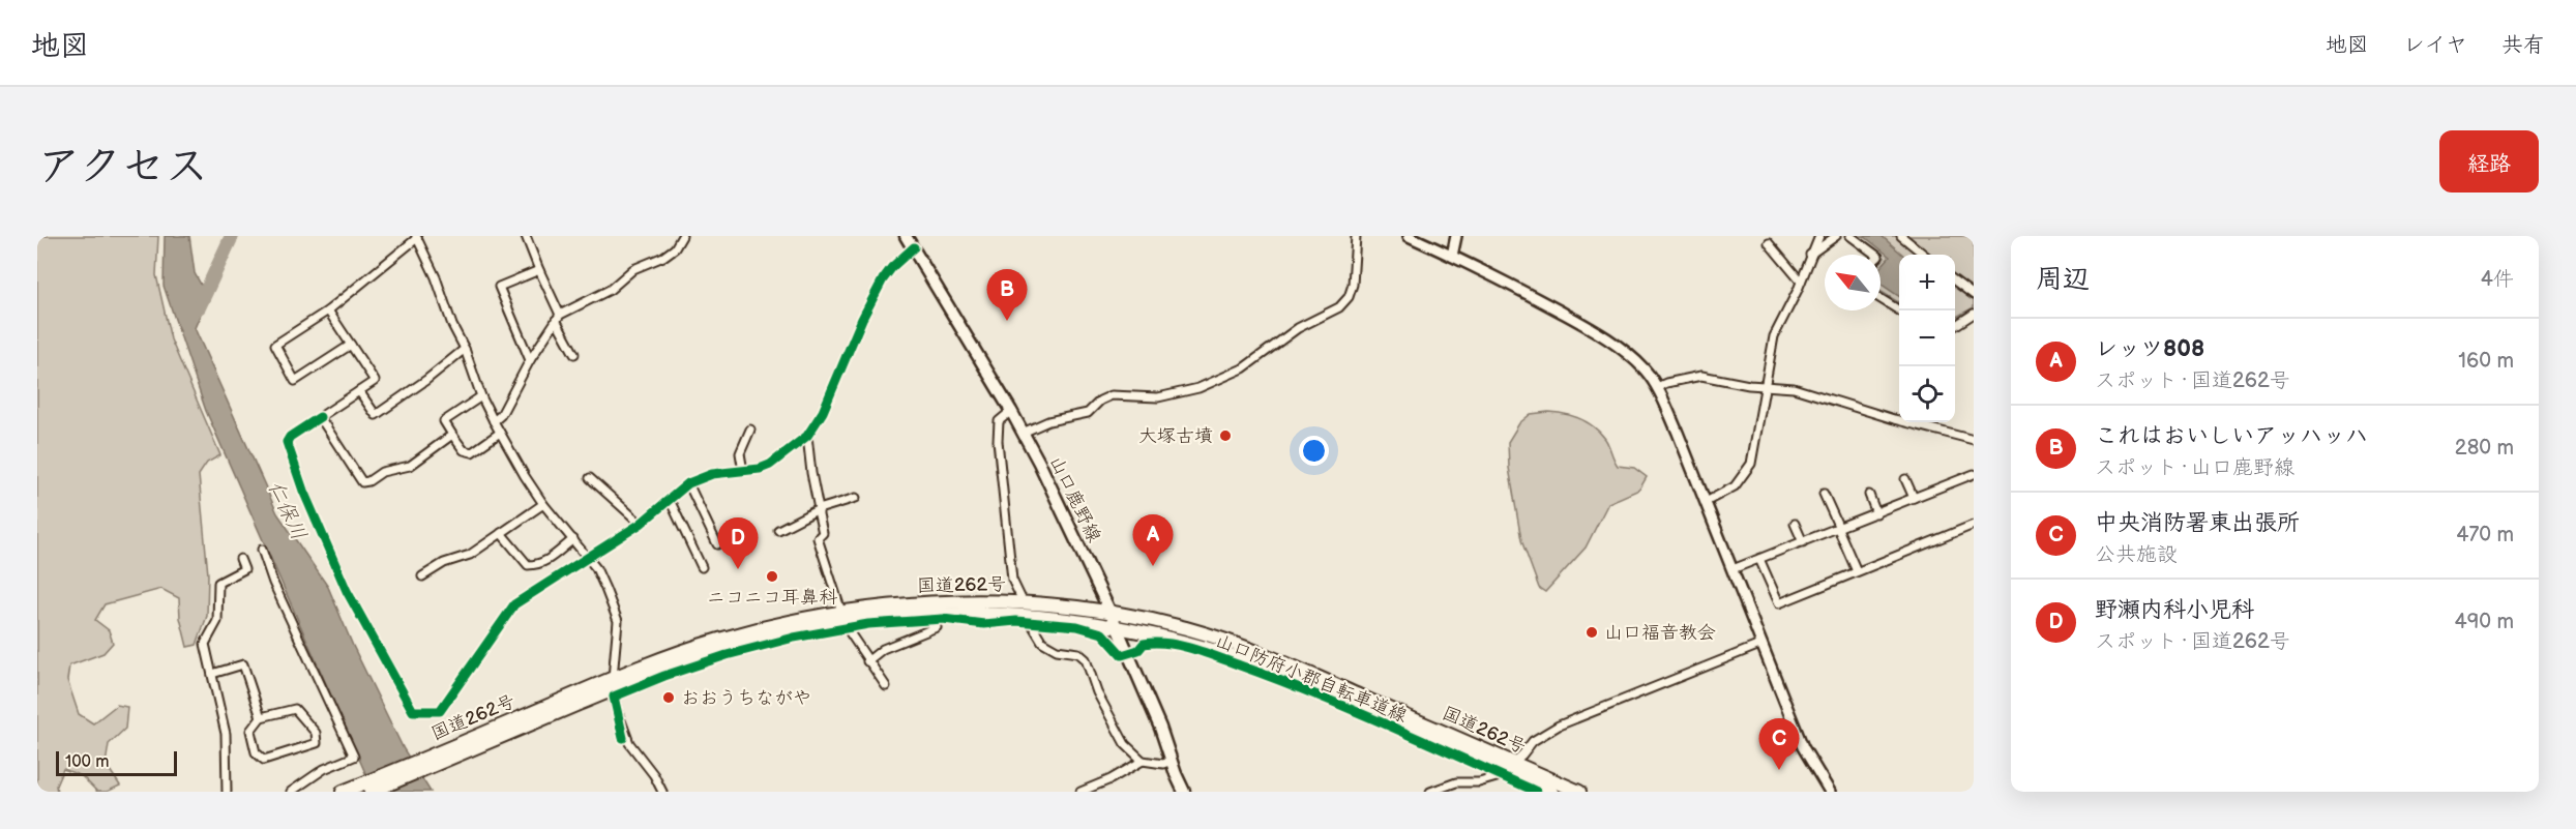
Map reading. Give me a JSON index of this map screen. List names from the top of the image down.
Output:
{
  "streets": {
    "highway": ["国道262号"],
    "main road": ["山口鹿野線"],
    "cycle path": ["山口防府小郡自転車道線"]
  },
  "crossings": [
    ["山口鹿野線", "国道262号"]
  ],
  "water": ["仁保川"],
  "places": [
    "大塚古墳",
    "ニコニコ耳鼻科",
    "山口福音教会",
    "おおうちながや"
  ],
  "scale_bar": "100 m",
  "north": "top left",
  "page": {
    "header": "地図",
    "nav": ["地図", "レイヤ", "共有"],
    "title": "アクセス",
    "buttons": "経路",
    "heading": ["周辺", "4件"],
    "map_buttons": ["+", "−"],
    "pins": [
      "B",
      "A",
      "D",
      "C"
    ],
    "list": [
      {
        "mark": "A",
        "name": "レッツ808",
        "note": "スポット · 国道262号",
        "value": "160 m"
      },
      {
        "mark": "B",
        "name": "これはおいしいアッハッハ",
        "note": "スポット · 山口鹿野線",
        "value": "280 m"
      },
      {
        "mark": "C",
        "name": "中央消防署東出張所",
        "note": "公共施設",
        "value": "470 m"
      },
      {
        "mark": "D",
        "name": "野瀬内科小児科",
        "note": "スポット · 国道262号",
        "value": "490 m"
      }
    ],
    "scale": "100 m"
  }
}
